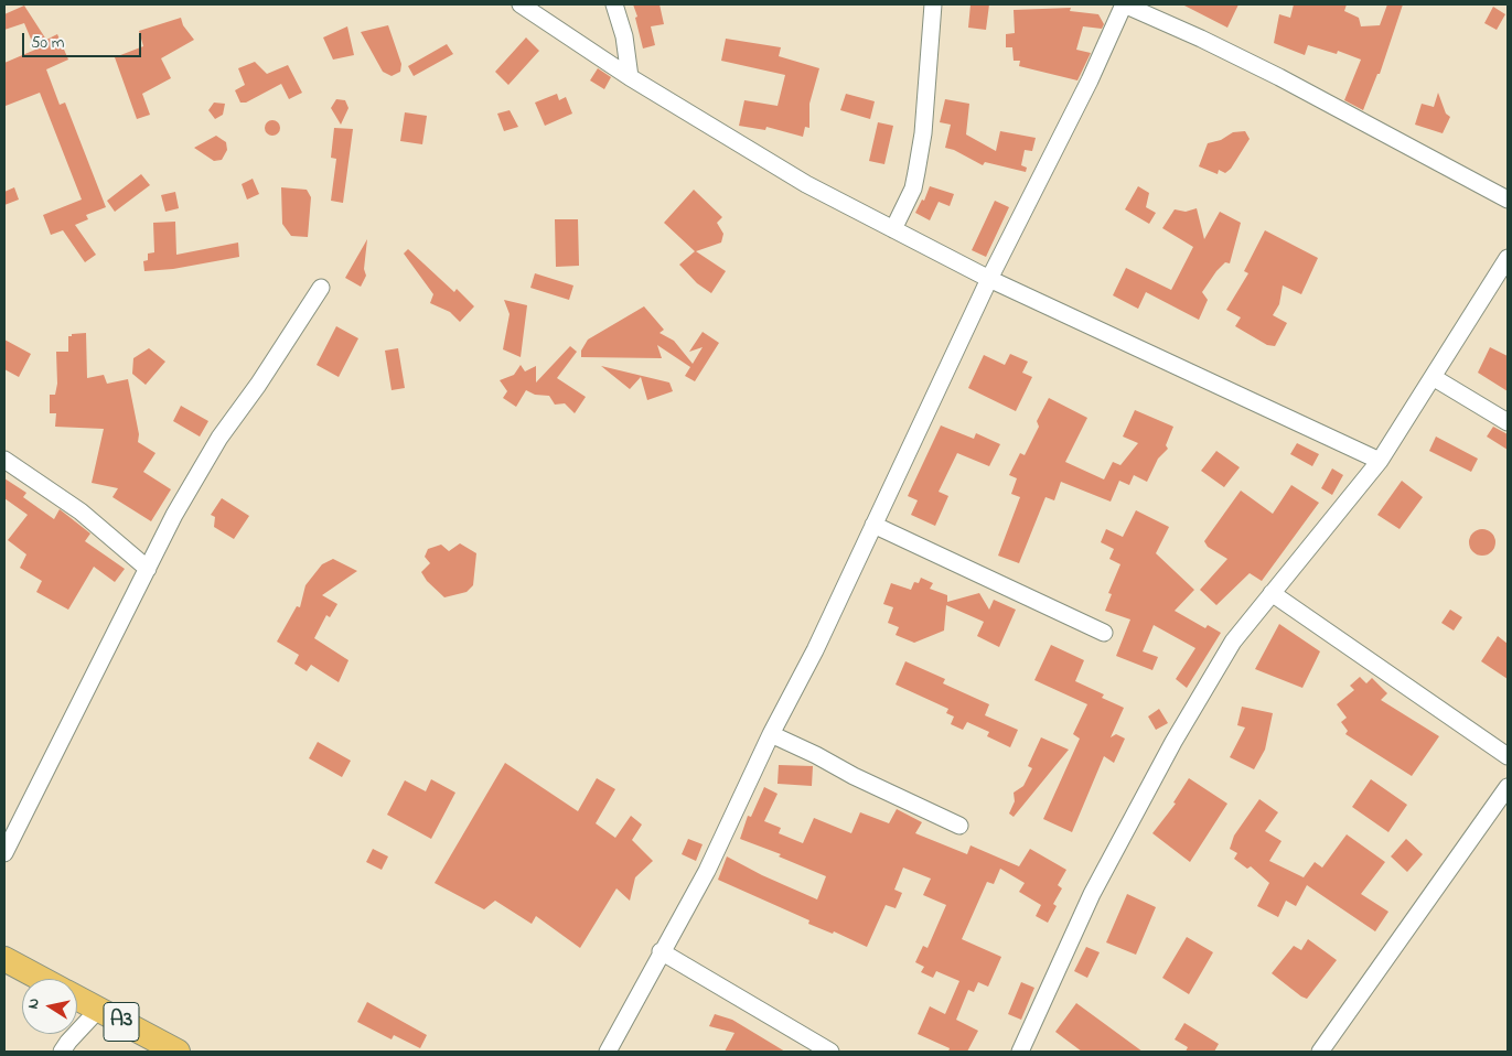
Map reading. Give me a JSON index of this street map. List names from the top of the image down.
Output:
{
  "streets": {
    "highway": ["A3"]
  },
  "scale_bar": "50 m",
  "north": "left"
}
